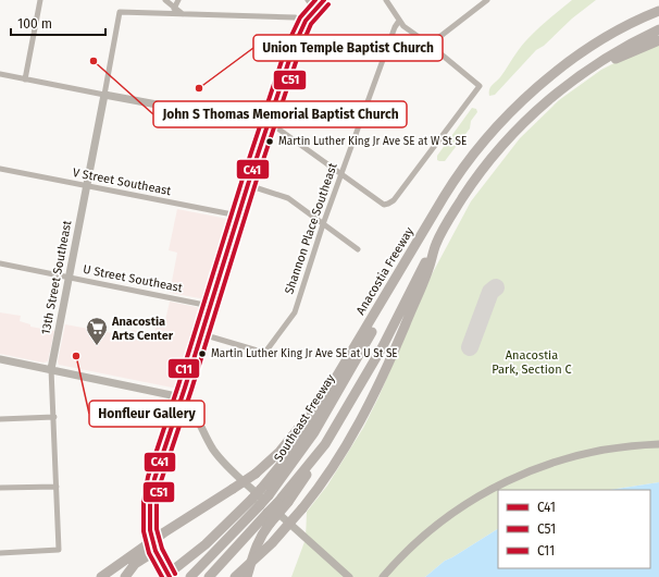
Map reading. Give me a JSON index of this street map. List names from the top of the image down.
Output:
{
  "streets": {
    "highway": ["Anacostia Freeway", "Southeast Freeway"],
    "main road": ["13th Street Southeast"],
    "street": ["V Street Southeast", "Shannon Place Southeast", "U Street Southeast"]
  },
  "crossings": [
    ["V Street Southeast", "13th Street Southeast"],
    ["Anacostia Freeway", "Southeast Freeway"],
    ["13th Street Southeast", "U Street Southeast"]
  ],
  "parks": ["Anacostia Park, Section C"],
  "places": {
    "other": [
      "John S Thomas Memorial Baptist Church",
      "Union Temple Baptist Church",
      "Martin Luther King Jr Ave SE at W St SE",
      "Martin Luther King Jr Ave SE at U St SE",
      "Honfleur Gallery"
    ],
    "supermarket": ["Anacostia Arts Center"]
  },
  "lines": ["transit line C41", "transit line C11", "transit line C51"],
  "legend": ["C41", "C51", "C11"],
  "scale_bar": "100 m"
}
